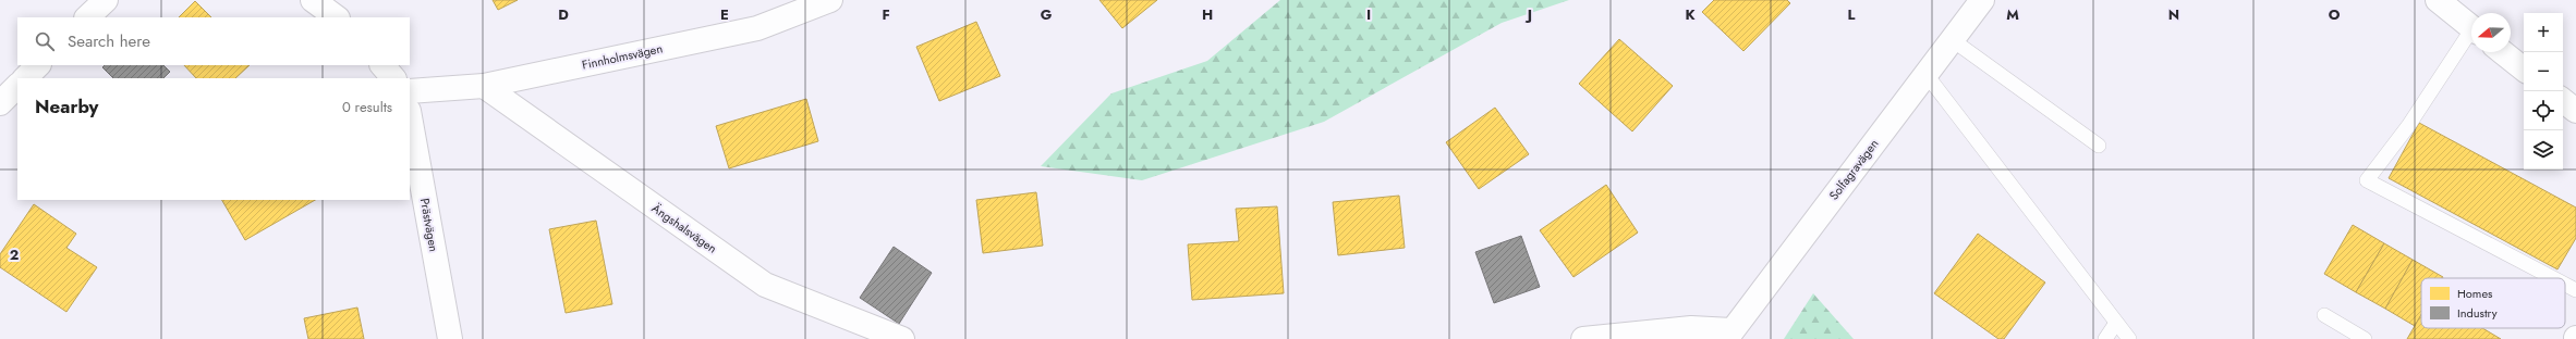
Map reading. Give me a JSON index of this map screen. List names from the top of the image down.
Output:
{
  "streets": {
    "street": [
      "Finnholmsvägen",
      "Solfagravägen",
      "Prästvägen",
      "Ängshalsvägen"
    ]
  },
  "crossings": [
    ["Finnholmsvägen", "Ängshalsvägen"]
  ],
  "legend": ["Homes", "Industry"],
  "north": "left",
  "page": {
    "map_buttons": ["+", "−"],
    "search": "Search here",
    "heading": ["Nearby", "0 results"]
  },
  "grid": {
    "columns": [
      "D",
      "E",
      "F",
      "G",
      "H",
      "I",
      "J",
      "K",
      "L",
      "M",
      "N",
      "O"
    ],
    "rows": ["2"]
  }
}
